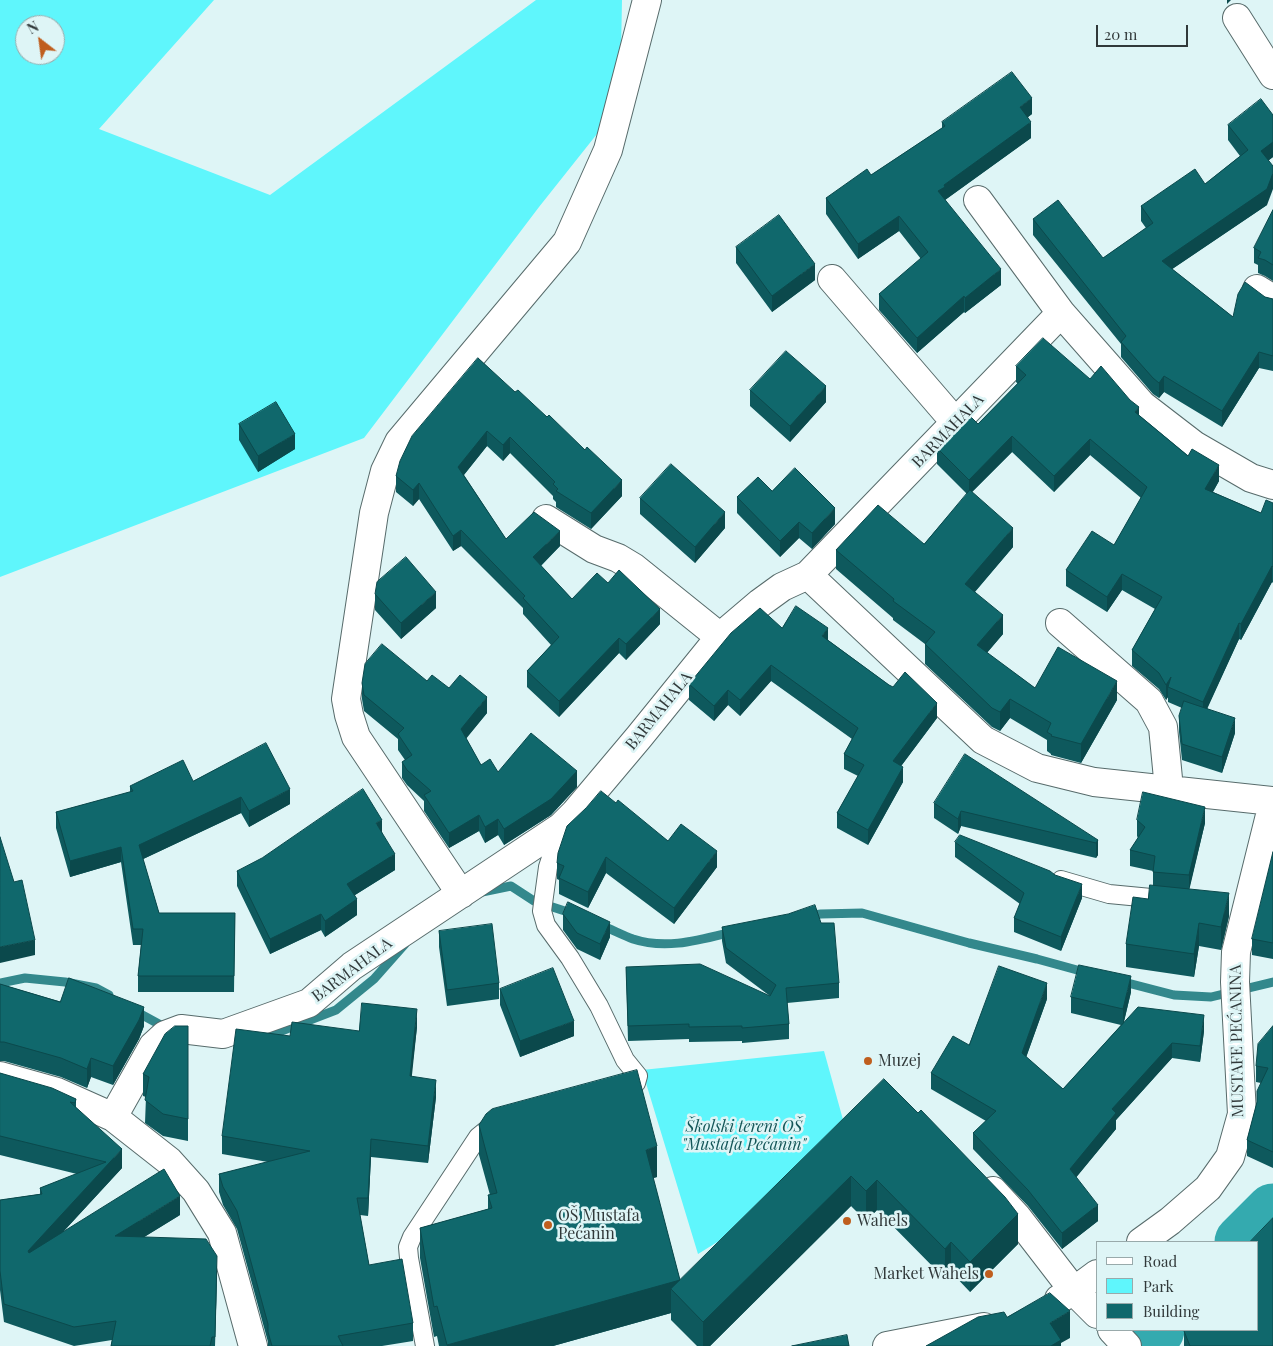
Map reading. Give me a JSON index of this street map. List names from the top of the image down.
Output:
{
  "streets": {
    "street": ["BARMAHALA", "MUSTAFE PEĆANINA"]
  },
  "parks": ["Školski tereni OŠ \"Mustafa Pećanin\""],
  "places": [
    "Muzej",
    "Wahels",
    "OŠ Mustafa Pećanin",
    "Market Wahels"
  ],
  "legend": ["Road", "Park", "Building"],
  "scale_bar": "20 m",
  "north": "top left"
}
